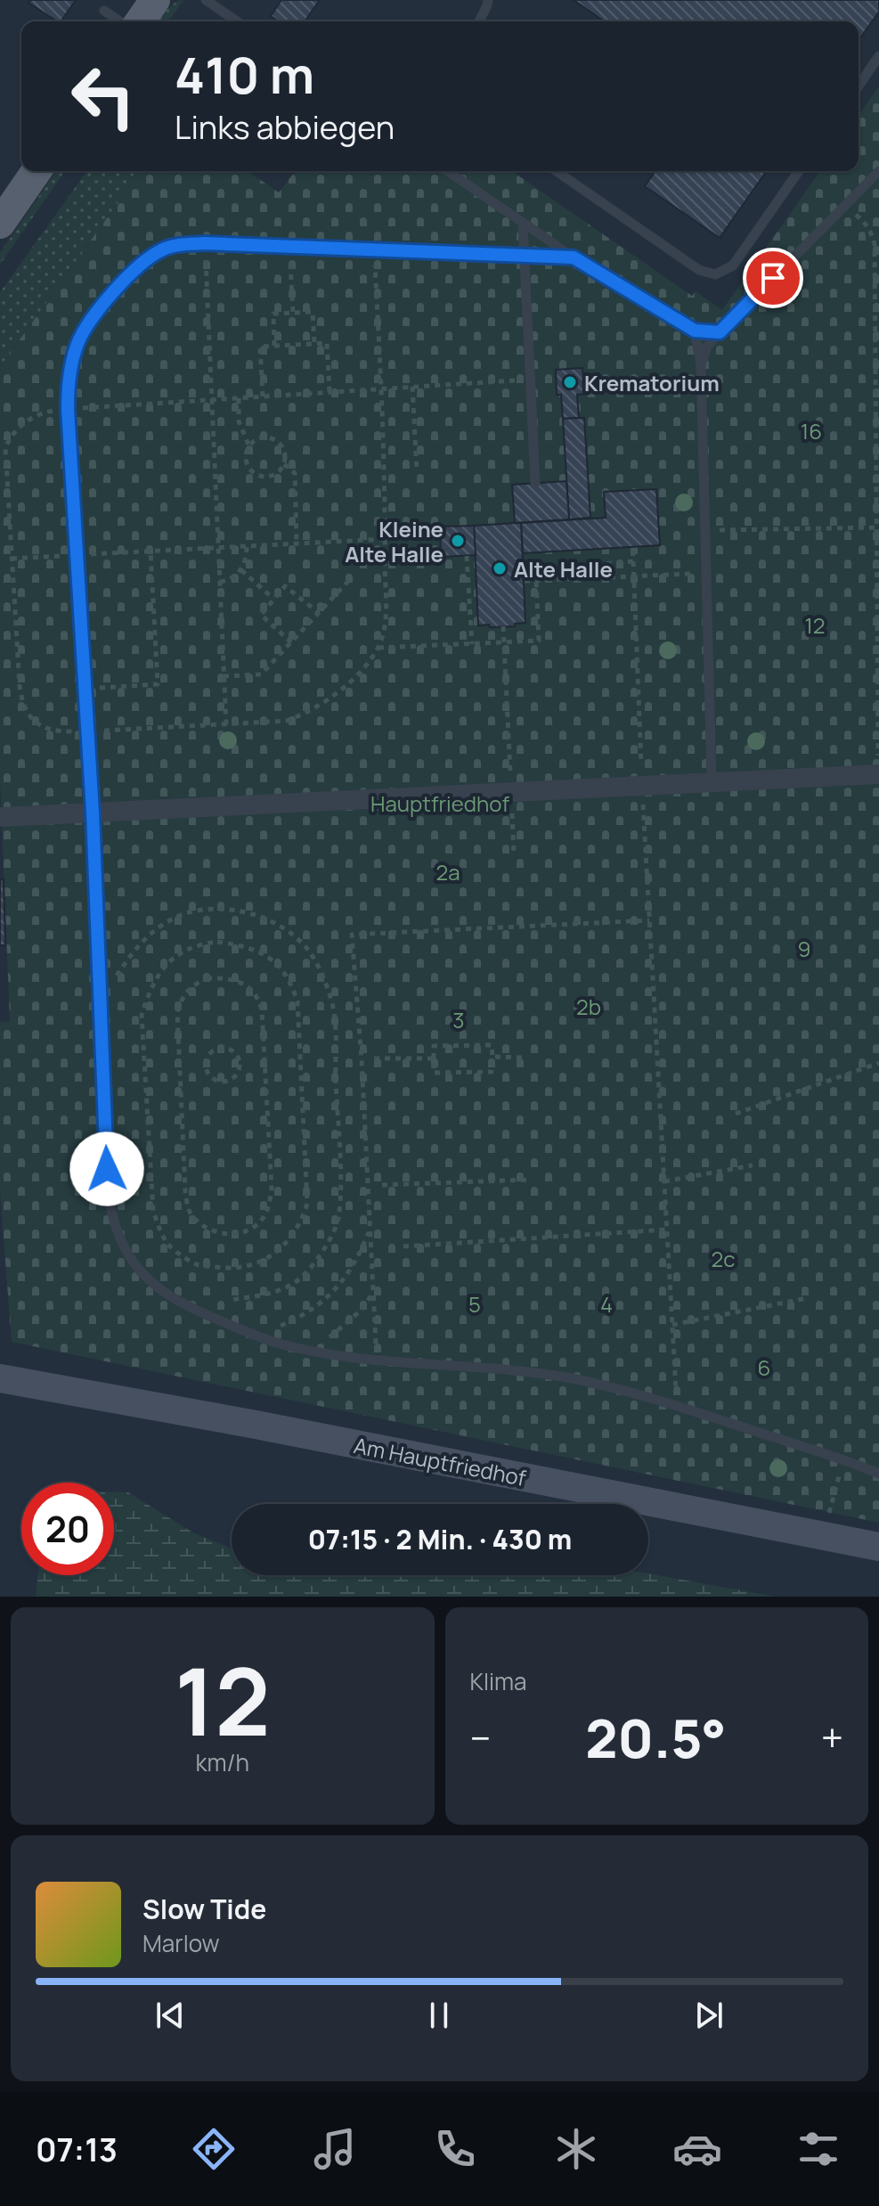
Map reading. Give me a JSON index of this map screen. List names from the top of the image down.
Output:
{
  "streets": {
    "main road": ["Am Hauptfriedhof"]
  },
  "parks": [
    "16",
    "12",
    "Hauptfriedhof",
    "2a",
    "9",
    "2b",
    "3",
    "2c",
    "5",
    "4",
    "6"
  ],
  "places": ["Krematorium", "Kleine Alte Halle", "Alte Halle"],
  "page": {
    "turn": ["410 m", "Links abbiegen"],
    "limit": "20",
    "trip": "07:15 · 2 Min. · 430 m",
    "tile": [
      ["12", "km/h"],
      "Klima"
    ],
    "heat": ["−", "20.5°", "+"],
    "song": ["Slow Tide", "Marlow"],
    "tabs": "07:13"
  }
}
